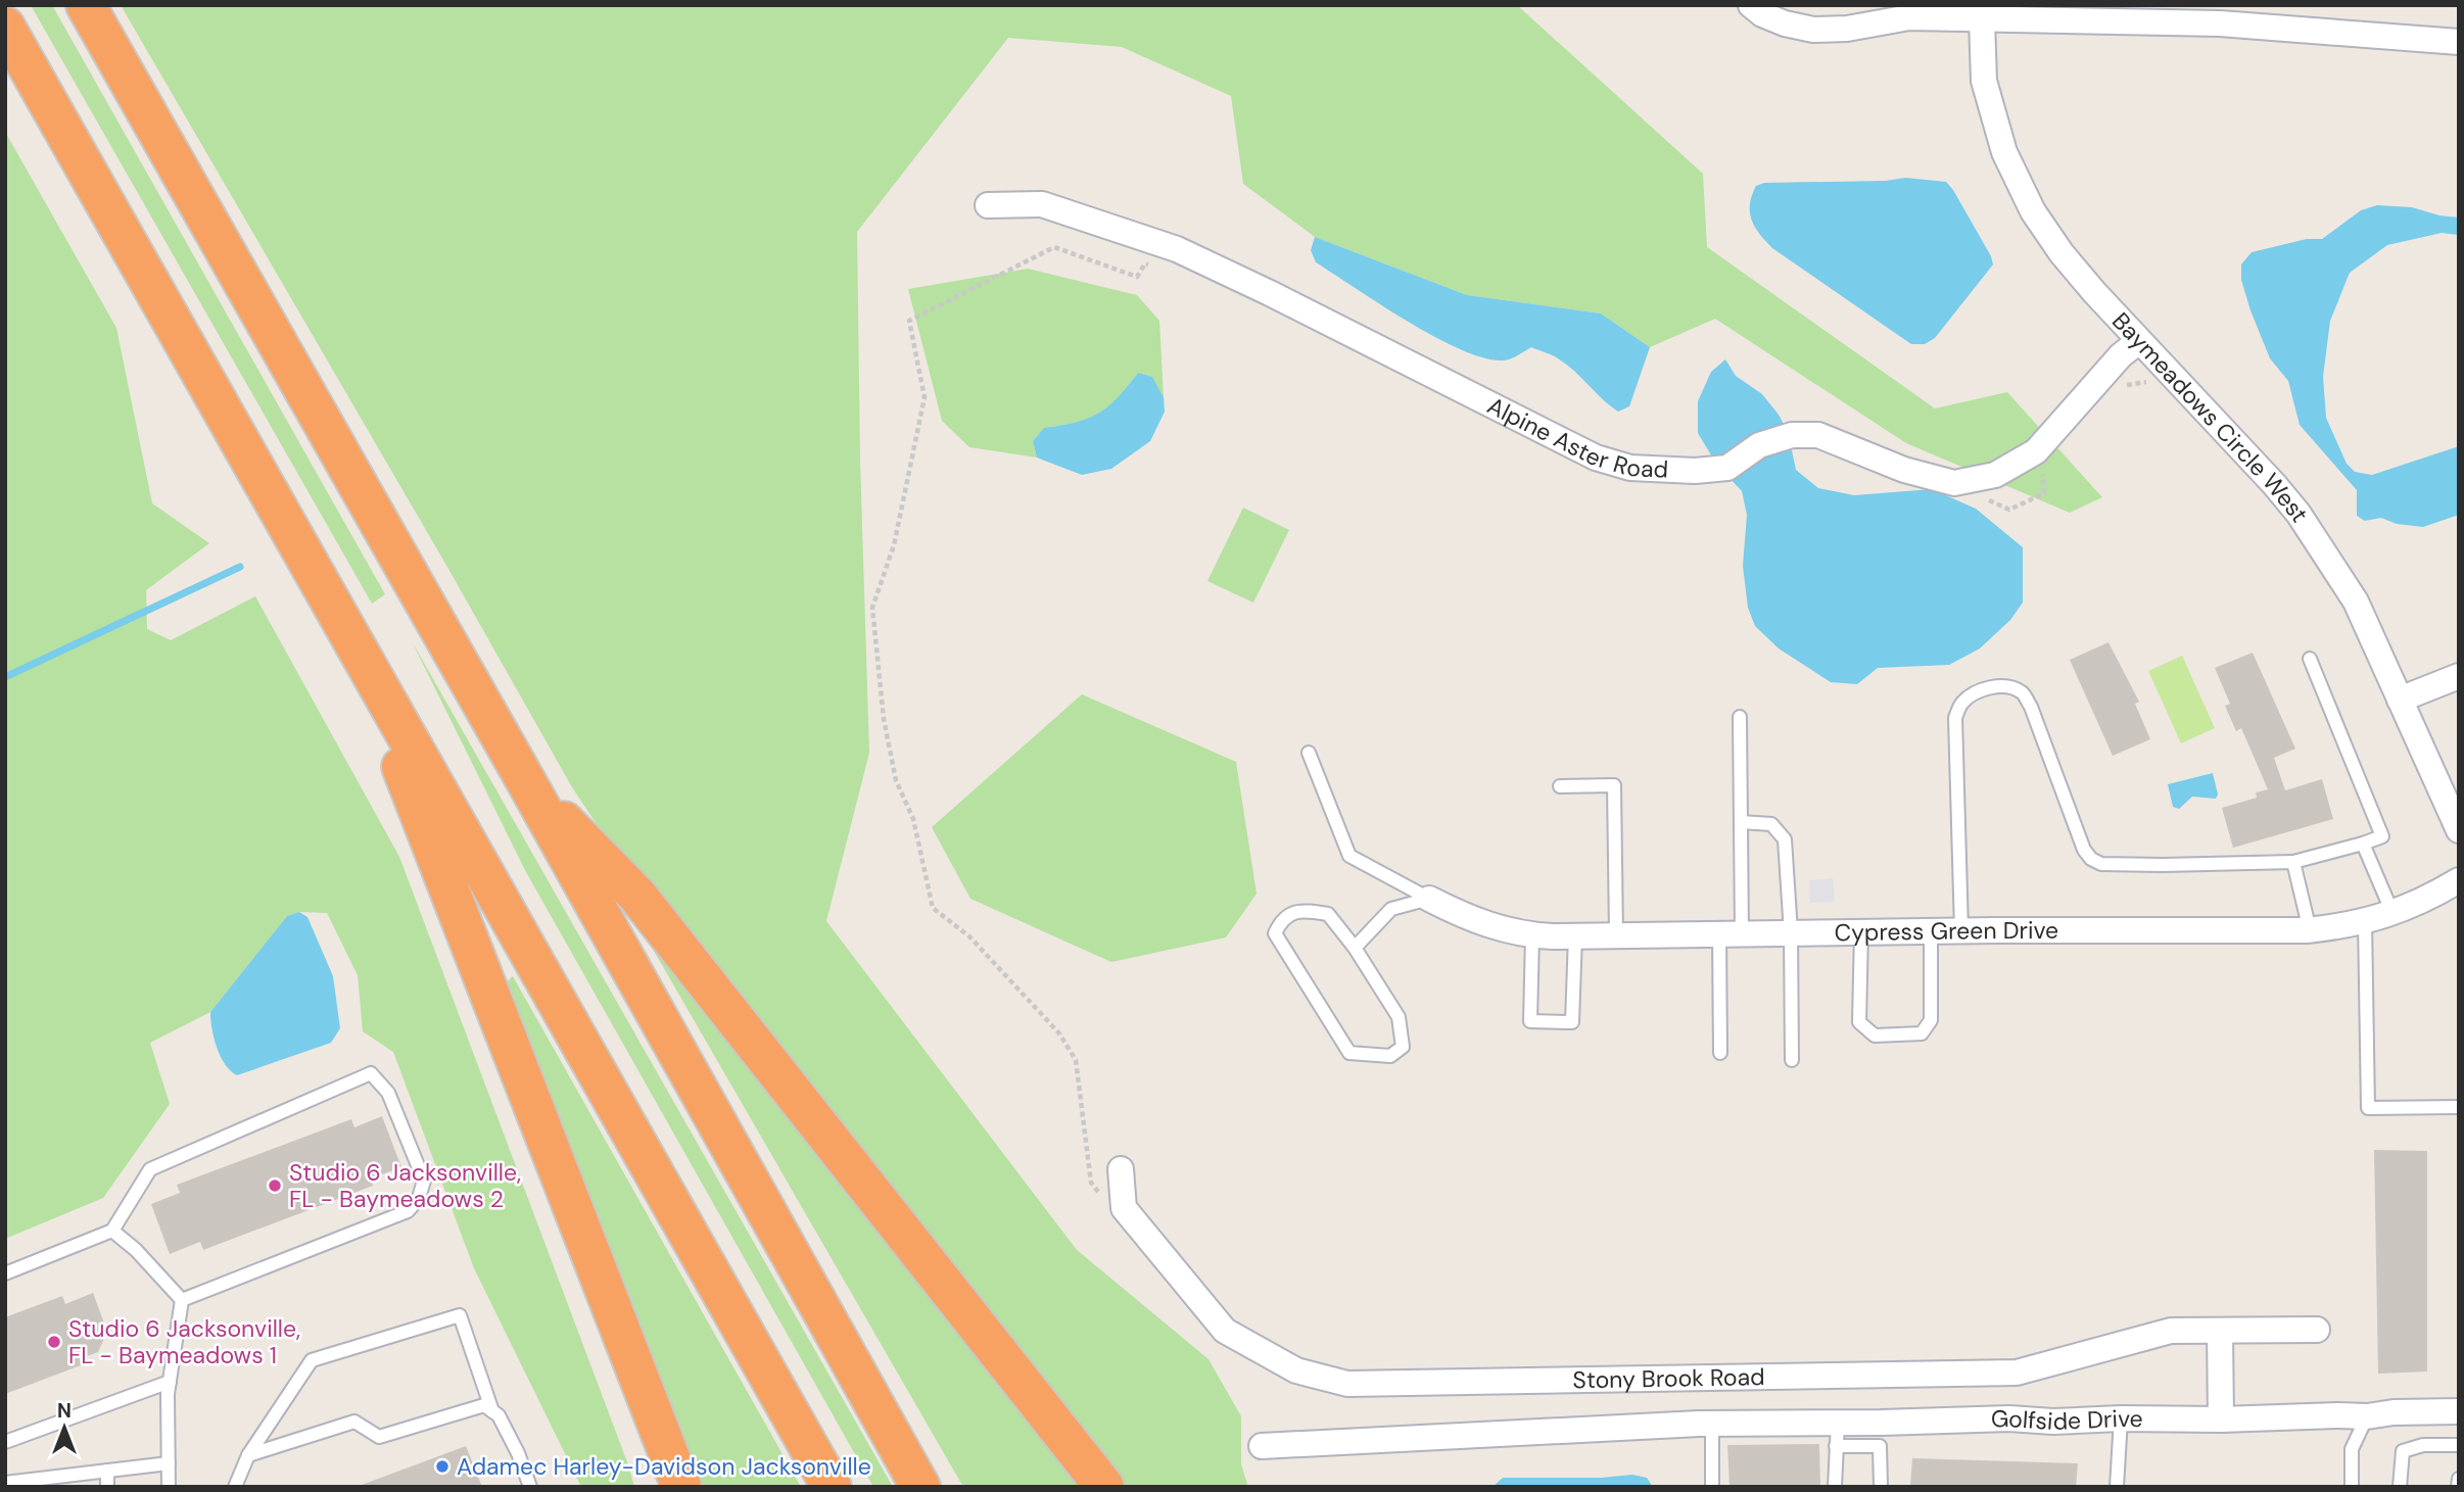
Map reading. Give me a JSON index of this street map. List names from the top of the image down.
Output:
{
  "streets": {
    "street": [
      "Baymeadows Circle West",
      "Alpine Aster Road",
      "Cypress Green Drive",
      "Stony Brook Road",
      "Golfside Drive"
    ]
  },
  "crossings": [
    ["Baymeadows Circle West", "Alpine Aster Road"]
  ],
  "places": ["Studio 6 Jacksonville, FL - Baymeadows 2", "Studio 6 Jacksonville, FL - Baymeadows 1", "Adamec Harley-Davidson Jacksonville"],
  "north": "top"
}
